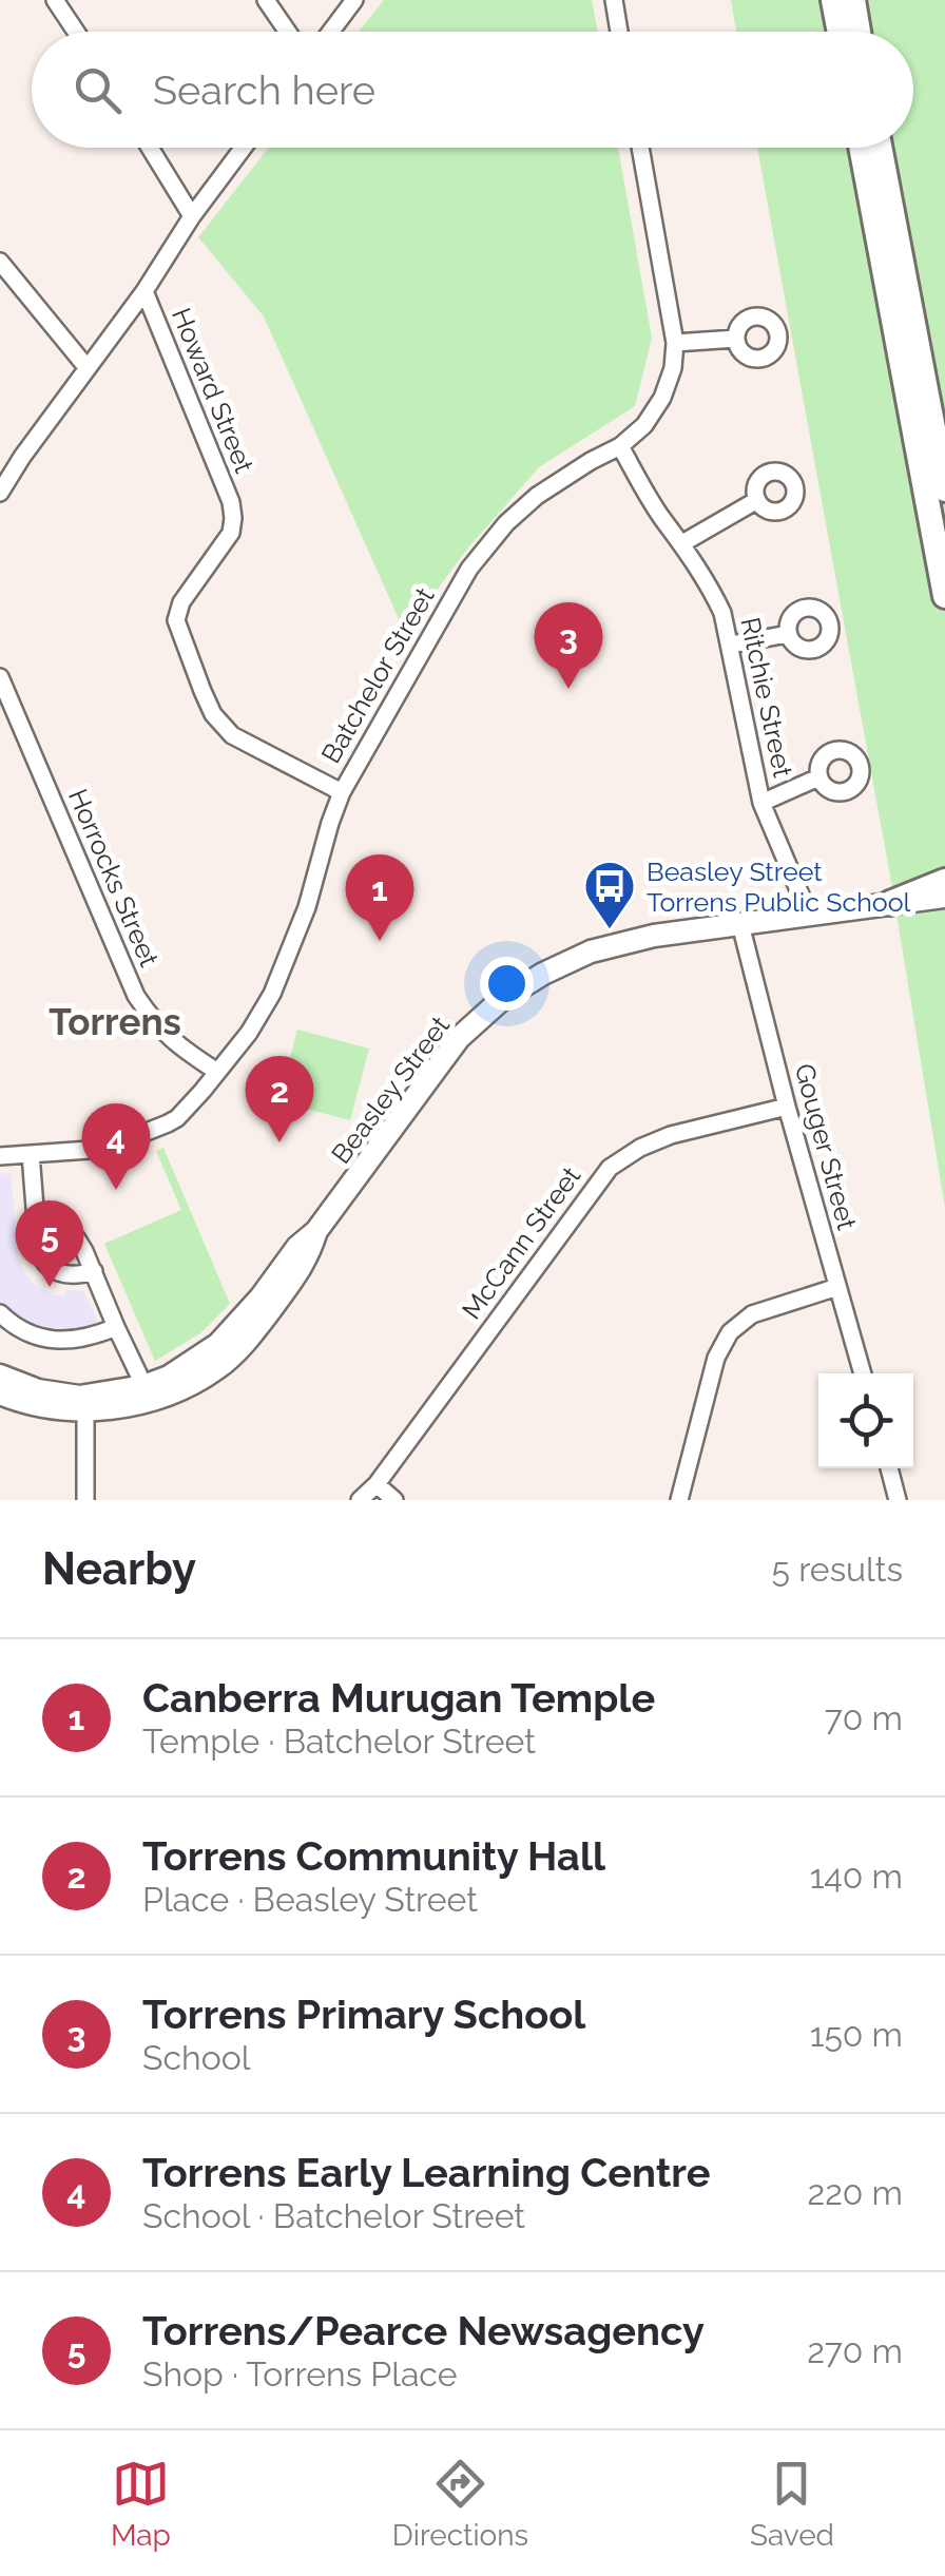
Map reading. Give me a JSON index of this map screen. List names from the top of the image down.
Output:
{
  "streets": {
    "main road": ["Beasley Street"],
    "street": [
      "Howard Street",
      "Batchelor Street",
      "Ritchie Street",
      "Horrocks Street",
      "Gouger Street",
      "McCann Street"
    ]
  },
  "crossings": [
    ["Howard Street", "Batchelor Street"],
    ["Batchelor Street", "Ritchie Street"],
    ["Batchelor Street", "Horrocks Street"],
    ["Ritchie Street", "Beasley Street"],
    ["Beasley Street", "Gouger Street"],
    ["Gouger Street", "McCann Street"]
  ],
  "districts": ["Torrens"],
  "places": {
    "bus stop": ["Beasley Street Torrens Public School"]
  },
  "page": {
    "search": "Search here",
    "pins": [
      "3",
      "1",
      "2",
      "4",
      "5"
    ],
    "heading": ["Nearby", "5 results"],
    "list": [
      {
        "mark": "1",
        "name": "Canberra Murugan Temple",
        "note": "Temple · Batchelor Street",
        "value": "70 m"
      },
      {
        "mark": "2",
        "name": "Torrens Community Hall",
        "note": "Place · Beasley Street",
        "value": "140 m"
      },
      {
        "mark": "3",
        "name": "Torrens Primary School",
        "note": "School",
        "value": "150 m"
      },
      {
        "mark": "4",
        "name": "Torrens Early Learning Centre",
        "note": "School · Batchelor Street",
        "value": "220 m"
      },
      {
        "mark": "5",
        "name": "Torrens/Pearce Newsagency",
        "note": "Shop · Torrens Place",
        "value": "270 m"
      }
    ],
    "nav": ["Map", "Directions", "Saved"]
  }
}
